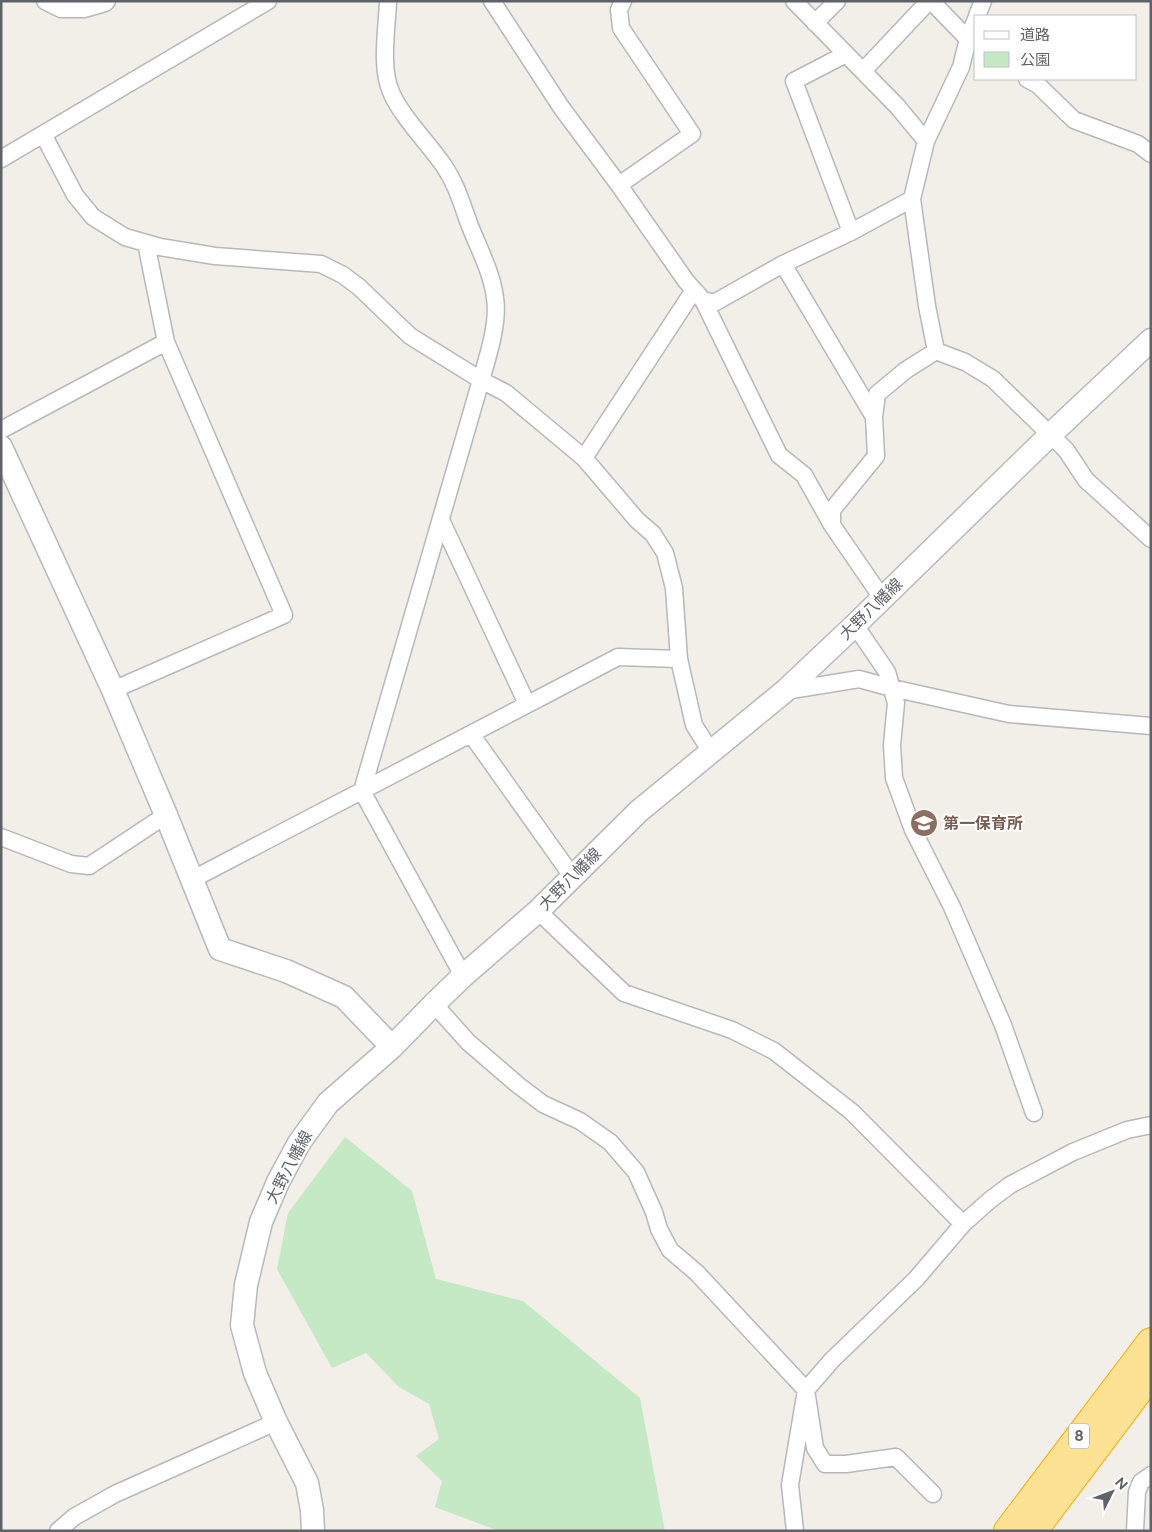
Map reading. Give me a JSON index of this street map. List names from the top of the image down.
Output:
{
  "streets": {
    "highway": ["8"],
    "main road": ["大野八幡線"]
  },
  "places": {
    "school or university": ["第一保育所"]
  },
  "legend": ["道路", "公園"],
  "north": "top right"
}
